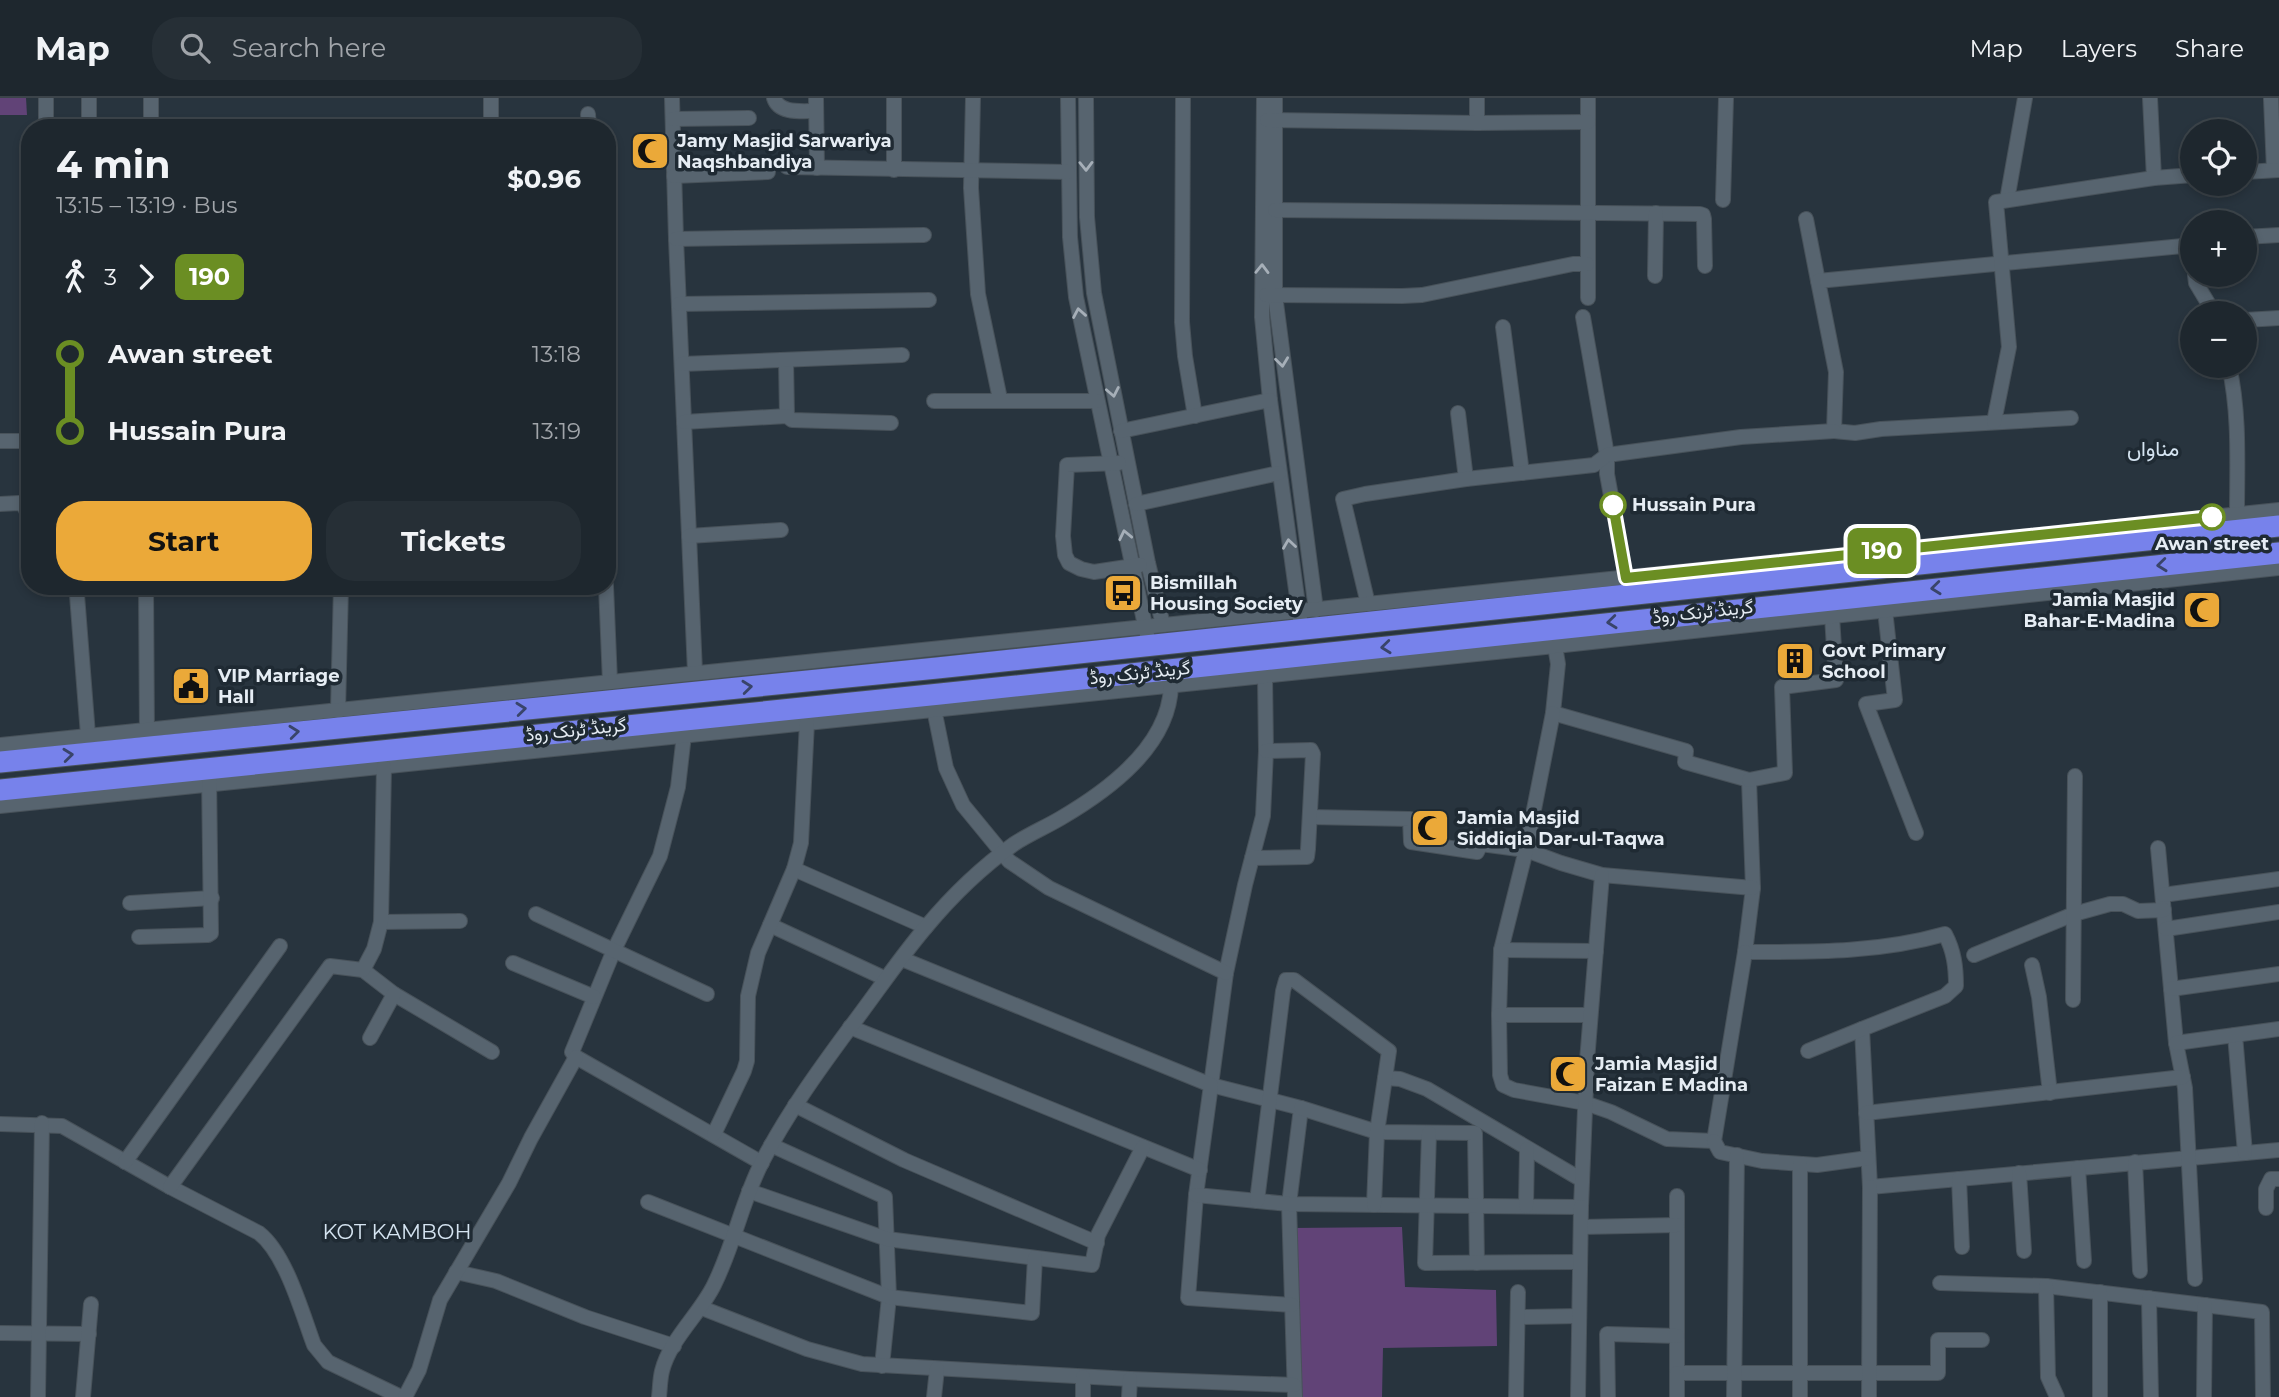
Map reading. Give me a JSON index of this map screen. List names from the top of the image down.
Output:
{
  "streets": {
    "highway": ["گرینڈ ٹرنک روڈ"]
  },
  "districts": ["مناواں", "KOT KAMBOH"],
  "places": {
    "mosque": [
      "Jamy Masjid Sarwariya Naqshbandiya",
      "Jamia Masjid Bahar-E-Madina",
      "Jamia Masjid Siddiqia Dar-ul-Taqwa",
      "Jamia Masjid Faizan E Madina"
    ],
    "other": ["Hussain Pura", "Awan street"],
    "bus stop": ["Bismillah Housing Society"],
    "building": ["Govt Primary School"],
    "public building": ["VIP Marriage Hall"]
  },
  "lines": ["bus line 190"],
  "page": {
    "header": "Map",
    "search": "Search here",
    "nav": ["Map", "Layers", "Share"],
    "on_map": "190",
    "map_buttons": ["+", "−"],
    "heading": ["4 min", "13:15 – 13:19 · Bus", "$0.96"],
    "legs": ["3", "190"],
    "list": [
      {
        "name": "Awan street",
        "value": "13:18"
      },
      {
        "name": "Hussain Pura",
        "value": "13:19"
      }
    ],
    "buttons": ["Start", "Tickets"]
  }
}
